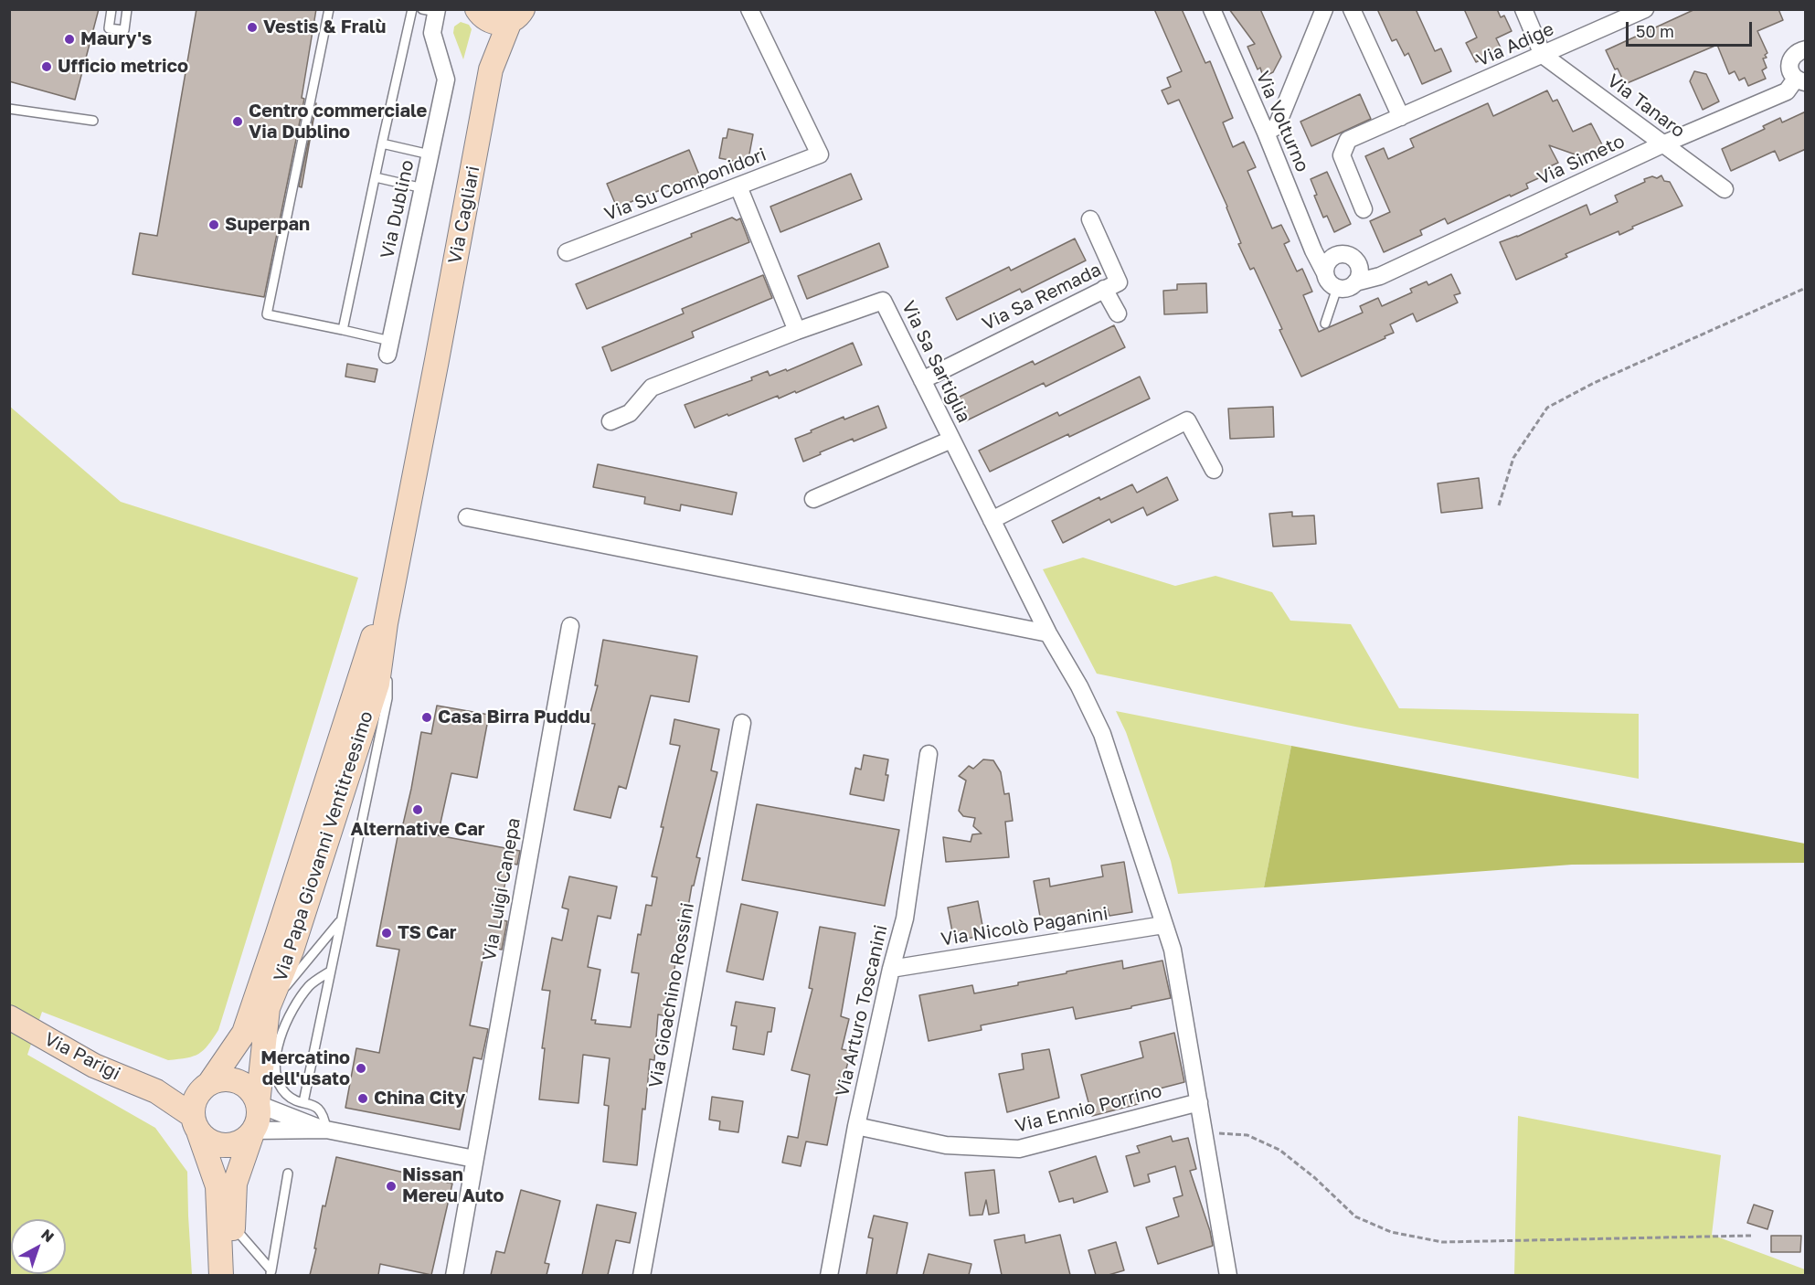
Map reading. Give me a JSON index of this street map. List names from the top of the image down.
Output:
{
  "streets": {
    "main road": ["Via Cagliari", "Via Papa Giovanni Ventitreesimo", "Via Parigi"],
    "street": [
      "Via Adige",
      "Via Tanaro",
      "Via Volturno",
      "Via Simeto",
      "Via Su Componidori",
      "Via Dublino",
      "Via Sa Remada",
      "Via Sa Sartiglia",
      "Via Luigi Canepa",
      "Via Nicolò Paganini",
      "Via Gioachino Rossini",
      "Via Arturo Toscanini",
      "Via Ennio Porrino"
    ]
  },
  "crossings": [
    ["Via Adige", "Via Tanaro"],
    ["Via Tanaro", "Via Simeto"],
    ["Via Volturno", "Via Simeto"],
    ["Via Cagliari", "Via Papa Giovanni Ventitreesimo"],
    ["Via Sa Remada", "Via Sa Sartiglia"],
    ["Via Sa Sartiglia", "Via Nicolò Paganini"],
    ["Via Sa Sartiglia", "Via Ennio Porrino"],
    ["Via Papa Giovanni Ventitreesimo", "Via Parigi"],
    ["Via Nicolò Paganini", "Via Arturo Toscanini"],
    ["Via Arturo Toscanini", "Via Ennio Porrino"]
  ],
  "places": [
    "Vestis & Fralù",
    "Maury's",
    "Ufficio metrico",
    "Centro commerciale Via Dublino",
    "Superpan",
    "Casa Birra Puddu",
    "Alternative Car",
    "TS Car",
    "Mercatino dell'usato",
    "China City",
    "Nissan Mereu Auto"
  ],
  "scale_bar": "50 m",
  "north": "top right"
}
